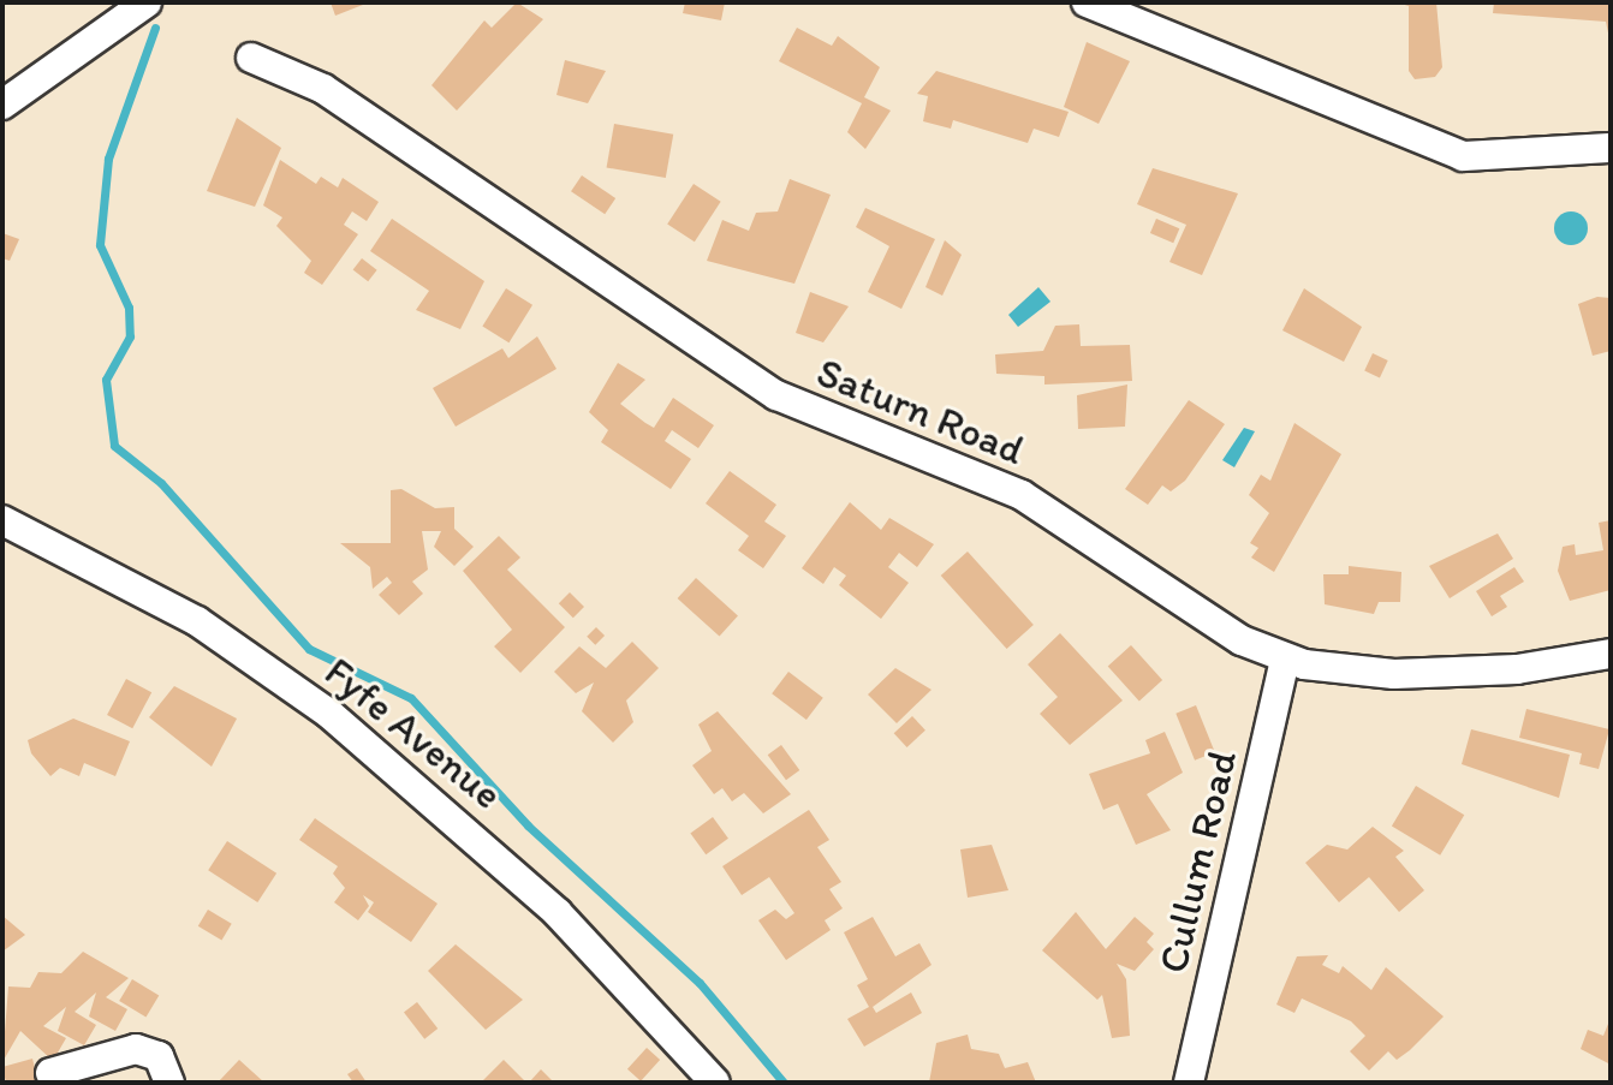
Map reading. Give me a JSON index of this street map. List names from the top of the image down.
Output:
{
  "streets": {
    "street": ["Saturn Road", "Fyfe Avenue", "Cullum Road"]
  },
  "crossings": [
    ["Saturn Road", "Cullum Road"]
  ]
}
